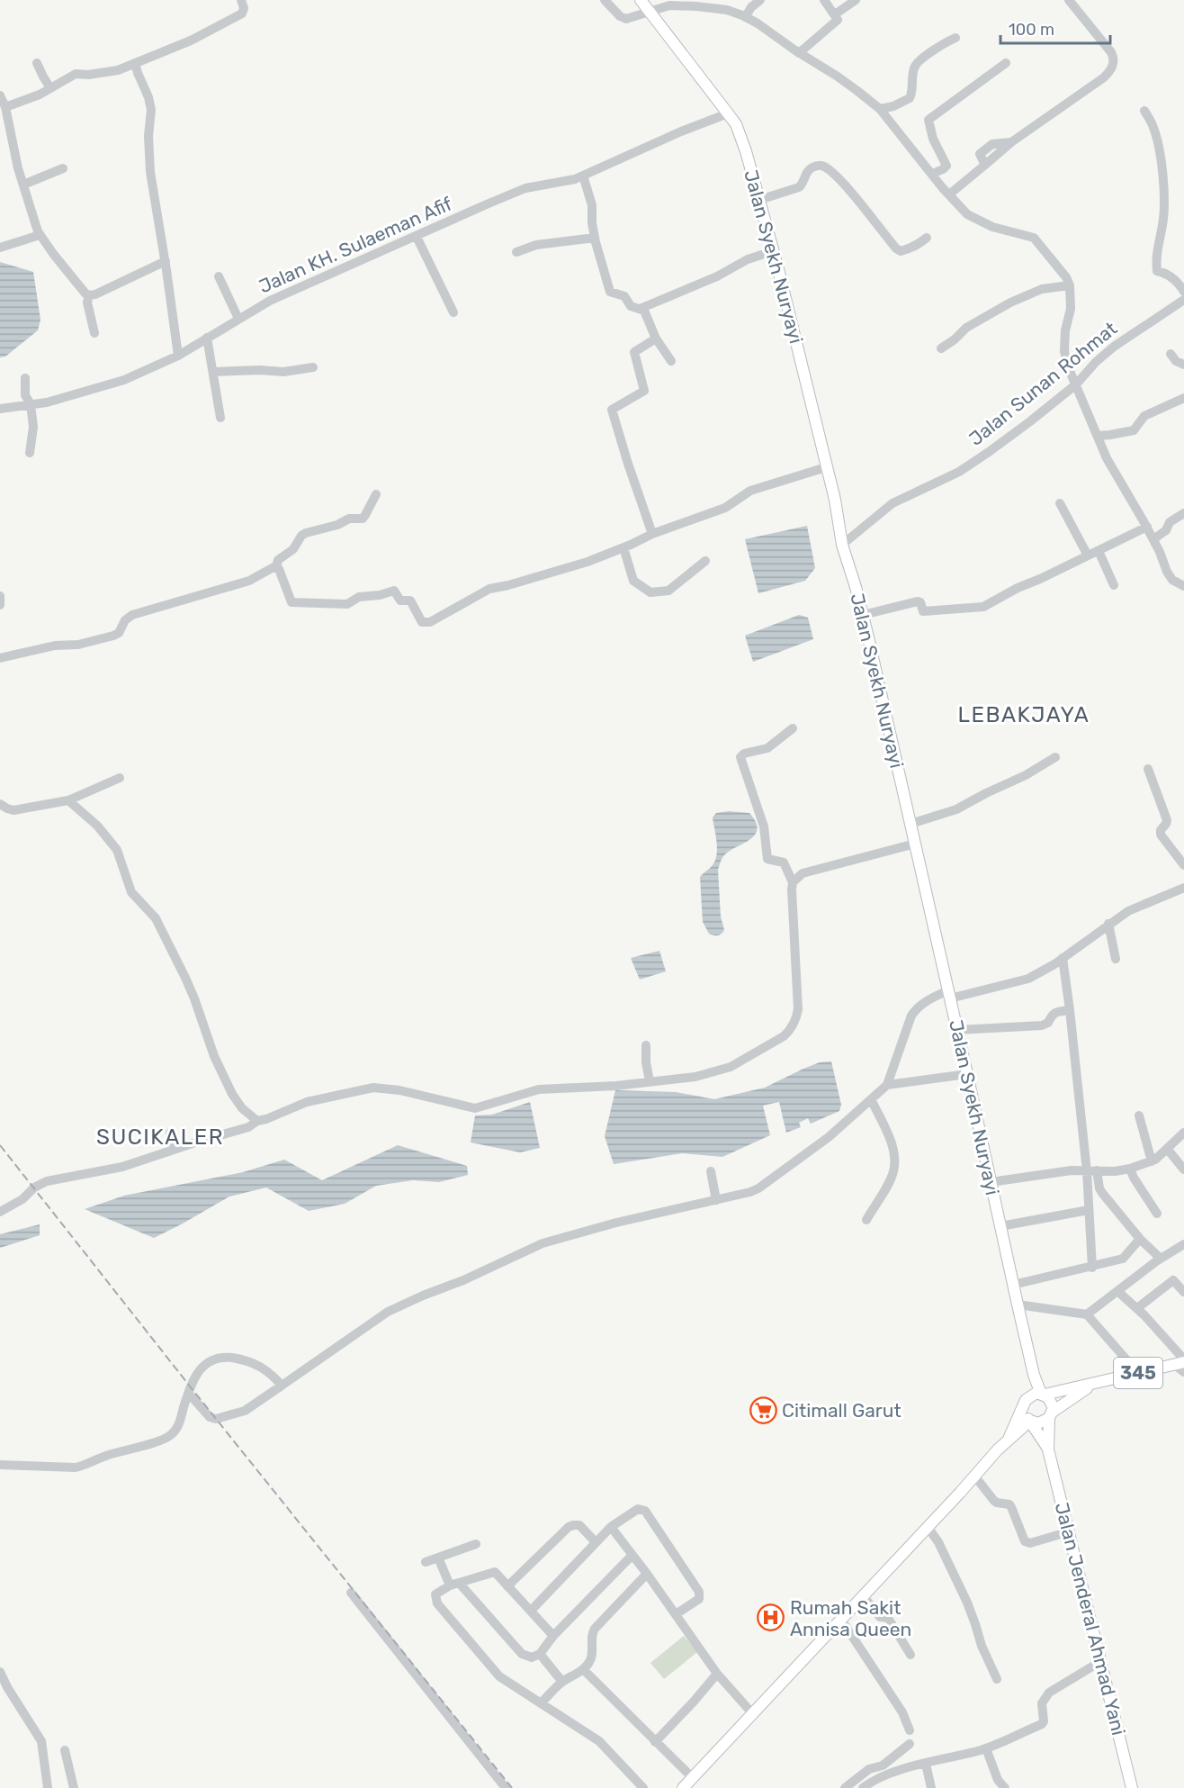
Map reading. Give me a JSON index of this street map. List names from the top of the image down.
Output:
{
  "streets": {
    "main road": ["Jalan Syekh Nuryayi", "345", "Jalan Jenderal Ahmad Yani"],
    "street": ["Jalan KH. Sulaeman Afif", "Jalan Sunan Rohmat"]
  },
  "crossings": [
    ["Jalan KH. Sulaeman Afif", "Jalan Syekh Nuryayi"],
    ["Jalan Syekh Nuryayi", "Jalan Sunan Rohmat"],
    ["Jalan Syekh Nuryayi", "345"],
    ["Jalan Syekh Nuryayi", "Jalan Jenderal Ahmad Yani"],
    ["345", "Jalan Jenderal Ahmad Yani"]
  ],
  "districts": ["LEBAKJAYA", "SUCIKALER"],
  "places": {
    "supermarket": ["Citimall Garut"],
    "hospital": ["Rumah Sakit Annisa Queen"]
  },
  "scale_bar": "100 m"
}
